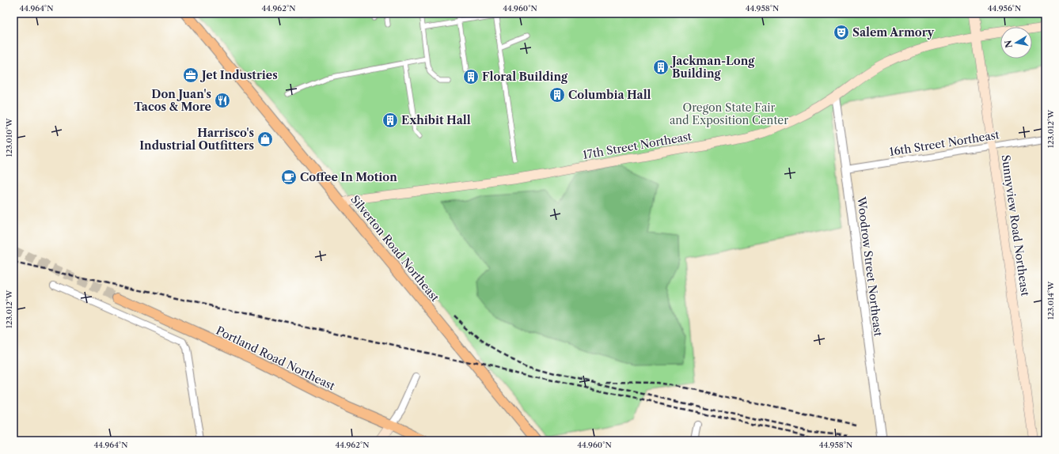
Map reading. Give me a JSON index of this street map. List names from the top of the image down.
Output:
{
  "streets": {
    "main road": [
      "17th Street Northeast",
      "Sunnyview Road Northeast",
      "Silverton Road Northeast",
      "Portland Road Northeast"
    ],
    "street": ["16th Street Northeast", "Woodrow Street Northeast"]
  },
  "crossings": [
    ["16th Street Northeast", "Sunnyview Road Northeast"],
    ["16th Street Northeast", "Woodrow Street Northeast"],
    ["17th Street Northeast", "Sunnyview Road Northeast"],
    ["17th Street Northeast", "Silverton Road Northeast"],
    ["17th Street Northeast", "Woodrow Street Northeast"]
  ],
  "parks": ["Oregon State Fair and Exposition Center"],
  "places": {
    "theatre": ["Salem Armory"],
    "building": [
      "Jackman-Long Building",
      "Floral Building",
      "Columbia Hall",
      "Exhibit Hall"
    ],
    "office": ["Jet Industries"],
    "restaurant": ["Don Juan's Tacos & More"],
    "shop": ["Harrisco's Industrial Outfitters"],
    "cafe": ["Coffee In Motion"]
  },
  "north": "left",
  "coordinates": [
    "44.964°N",
    "44.962°N",
    "44.960°N",
    "44.958°N",
    "44.956°N",
    "123.012°W",
    "123.010°W",
    "123.014°W"
  ]
}
